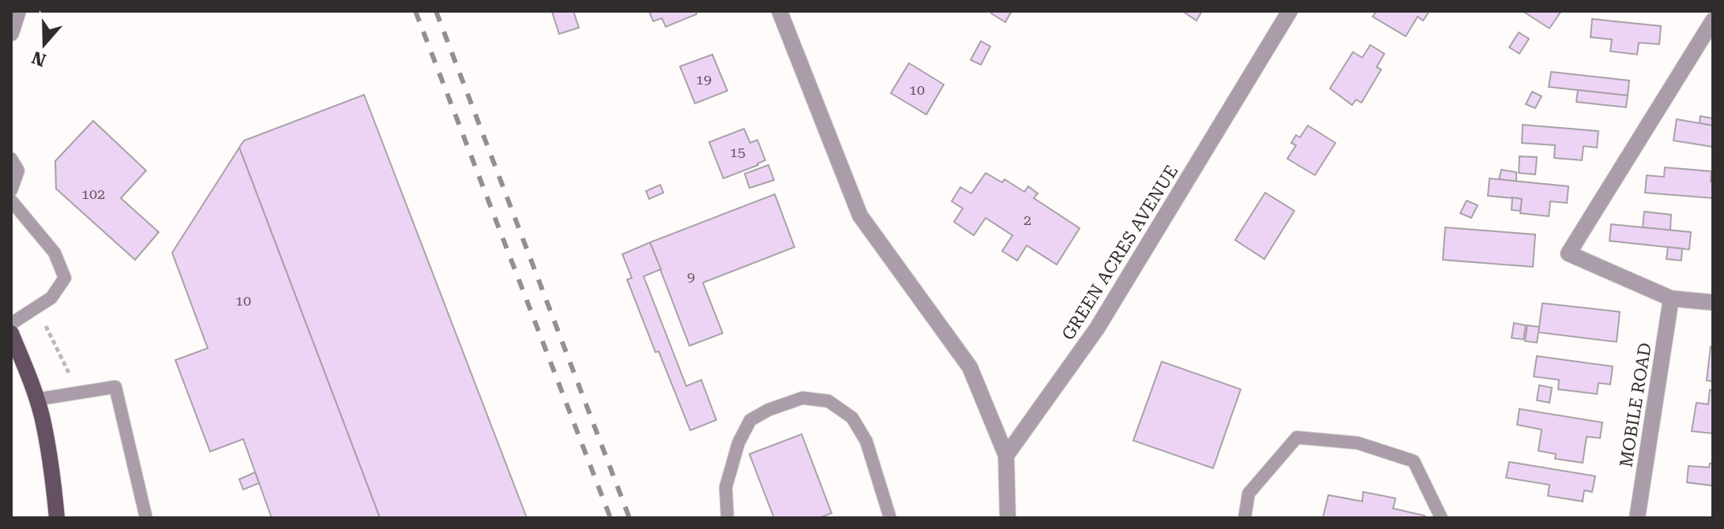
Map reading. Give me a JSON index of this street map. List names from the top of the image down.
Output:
{
  "streets": {
    "street": ["GREEN ACRES AVENUE", "MOBILE ROAD"]
  },
  "house_numbers": [
    "19",
    "10",
    "15",
    "102",
    "2",
    "9",
    "10"
  ],
  "north": "bottom"
}
